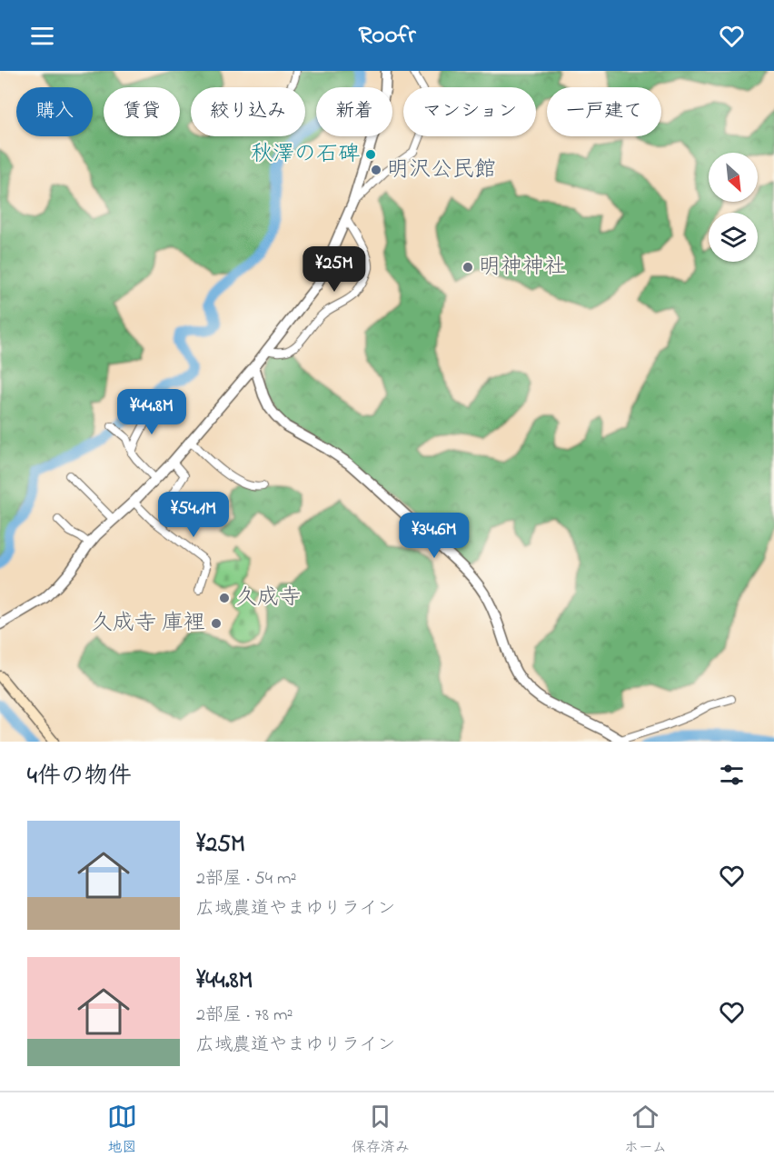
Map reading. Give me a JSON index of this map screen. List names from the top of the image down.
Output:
{
  "places": [
    "秋澤の石碑",
    "明沢公民館",
    "明神神社",
    "久成寺",
    "久成寺 庫裡"
  ],
  "north": "bottom right",
  "page": {
    "header": "Roofr",
    "chip": [
      "購入",
      "賃貸",
      "絞り込み",
      "新着",
      "マンション",
      "一戸建て"
    ],
    "price": [
      "¥25M",
      "¥44.8M",
      "¥54.1M",
      "¥34.6M"
    ],
    "heading": "4件の物件",
    "list": [
      {
        "name": "¥25M",
        "note": "2部屋 · 54 m² · 広域農道やまゆりライン"
      },
      {
        "name": "¥44.8M",
        "note": "2部屋 · 78 m² · 広域農道やまゆりライン"
      }
    ],
    "tabs": ["地図", "保存済み", "ホーム"]
  }
}
